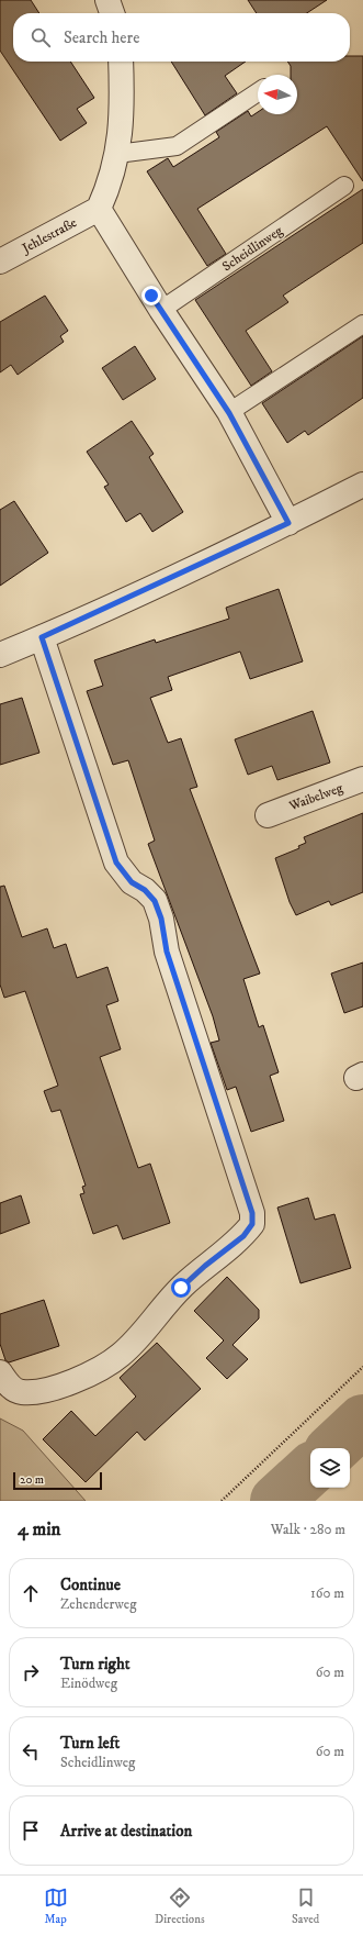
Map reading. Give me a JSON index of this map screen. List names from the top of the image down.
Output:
{
  "streets": {
    "street": ["Jehlestraße", "Waibelweg"],
    "lane": ["Scheidlinweg"]
  },
  "scale_bar": "20 m",
  "north": "left",
  "page": {
    "search": "Search here",
    "scale": "20 m",
    "heading": ["4 min", "Walk · 280 m"],
    "list": [
      ["Continue", "Zehenderweg", "160 m"],
      ["Turn right", "Einödweg", "60 m"],
      ["Turn left", "Scheidlinweg", "60 m"],
      "Arrive at destination"
    ],
    "nav": ["Map", "Directions", "Saved"]
  }
}
